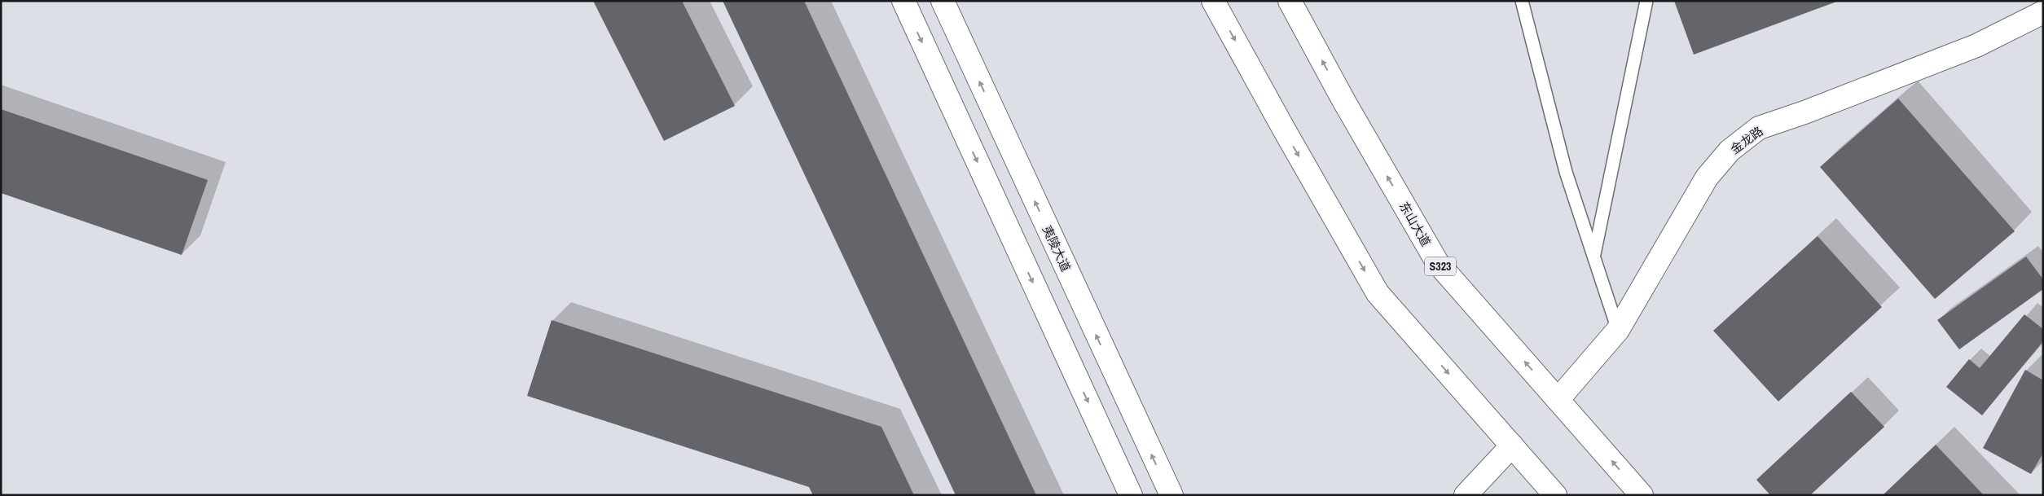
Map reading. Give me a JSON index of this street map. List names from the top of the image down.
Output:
{
  "streets": {
    "main road": [
      "金龙路",
      "东山大道",
      "夷陵大道",
      "S323"
    ]
  },
  "crossings": [
    ["金龙路", "东山大道"]
  ]
}
